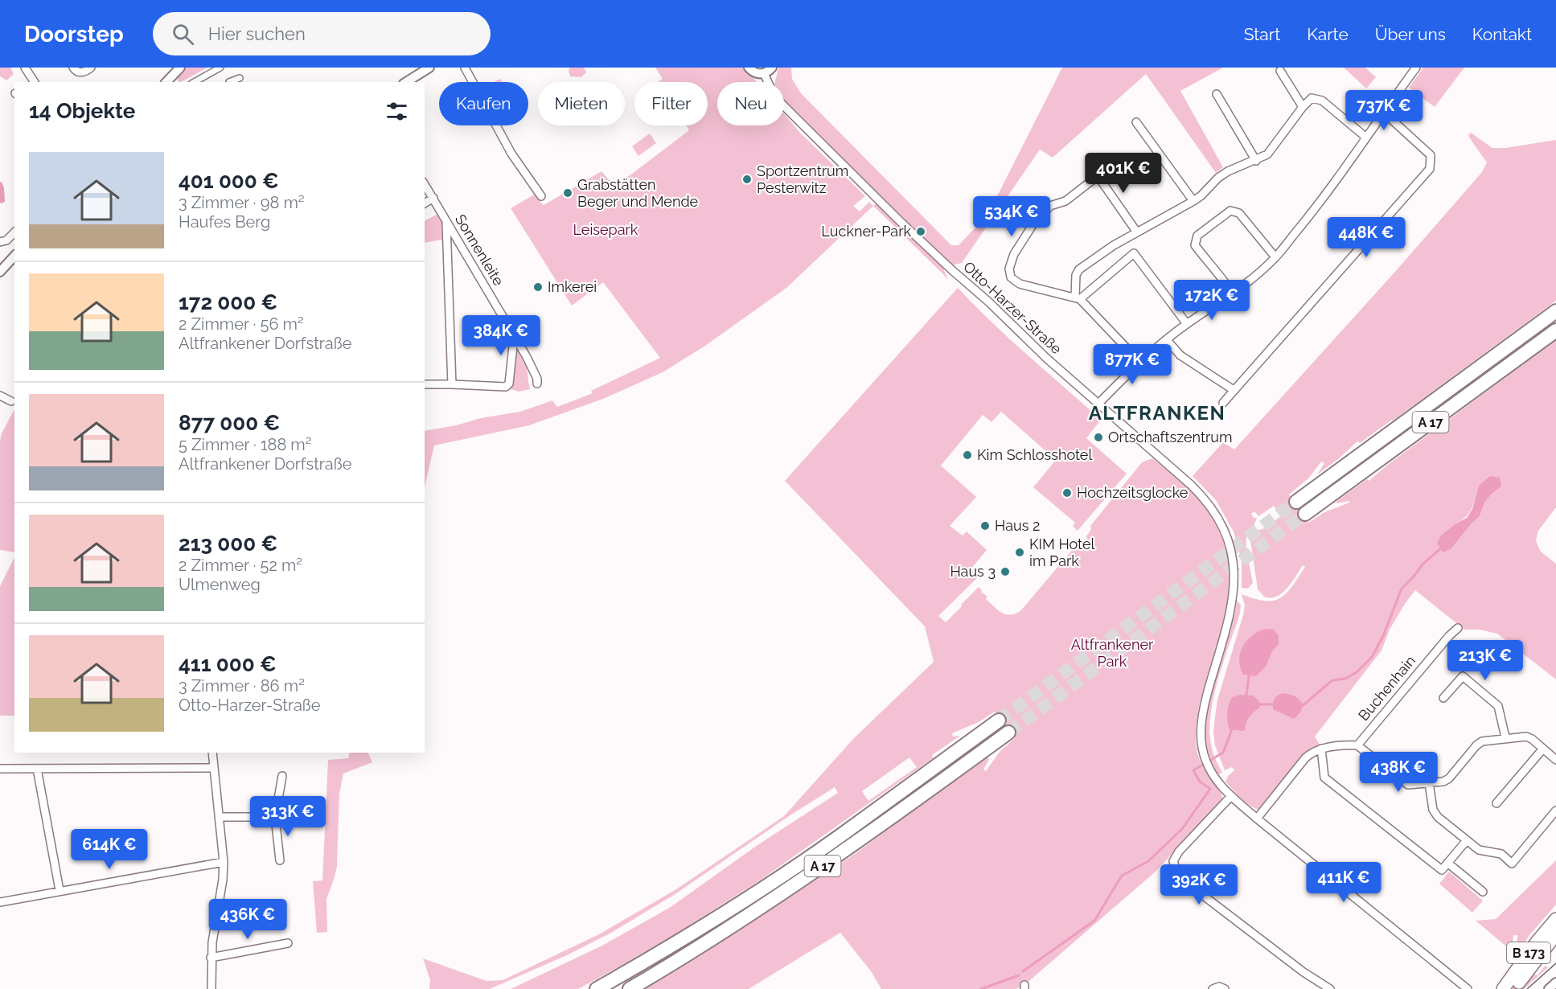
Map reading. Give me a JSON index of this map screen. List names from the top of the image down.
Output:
{
  "streets": {
    "highway": ["A 17", "B 173"],
    "street": ["Sonnenleite", "Otto-Harzer-Straße", "Buchenhain"]
  },
  "districts": ["ALTFRANKEN"],
  "parks": ["Leisepark", "Altfrankener Park"],
  "places": [
    "Sportzentrum Pesterwitz",
    "Grabstätten Beger und Mende",
    "Luckner-Park",
    "Imkerei",
    "Ortschaftszentrum",
    "Kim Schlosshotel",
    "Hochzeitsglocke",
    "Haus 2",
    "KIM Hotel im Park",
    "Haus 3"
  ],
  "page": {
    "header": "Doorstep",
    "search": "Hier suchen",
    "nav": [
      "Start",
      "Karte",
      "Über uns",
      "Kontakt"
    ],
    "chip": [
      "Kaufen",
      "Mieten",
      "Filter",
      "Neu"
    ],
    "heading": "14 Objekte",
    "price": [
      "737K €",
      "401K €",
      "534K €",
      "448K €",
      "172K €",
      "384K €",
      "877K €",
      "213K €",
      "438K €",
      "313K €",
      "614K €",
      "411K €",
      "392K €",
      "436K €"
    ],
    "list": [
      {
        "name": "401 000 €",
        "note": "3 Zimmer · 98 m² · Haufes Berg"
      },
      {
        "name": "172 000 €",
        "note": "2 Zimmer · 56 m² · Altfrankener Dorfstraße"
      },
      {
        "name": "877 000 €",
        "note": "5 Zimmer · 188 m² · Altfrankener Dorfstraße"
      },
      {
        "name": "213 000 €",
        "note": "2 Zimmer · 52 m² · Ulmenweg"
      },
      {
        "name": "411 000 €",
        "note": "3 Zimmer · 86 m² · Otto-Harzer-Straße"
      }
    ]
  }
}
